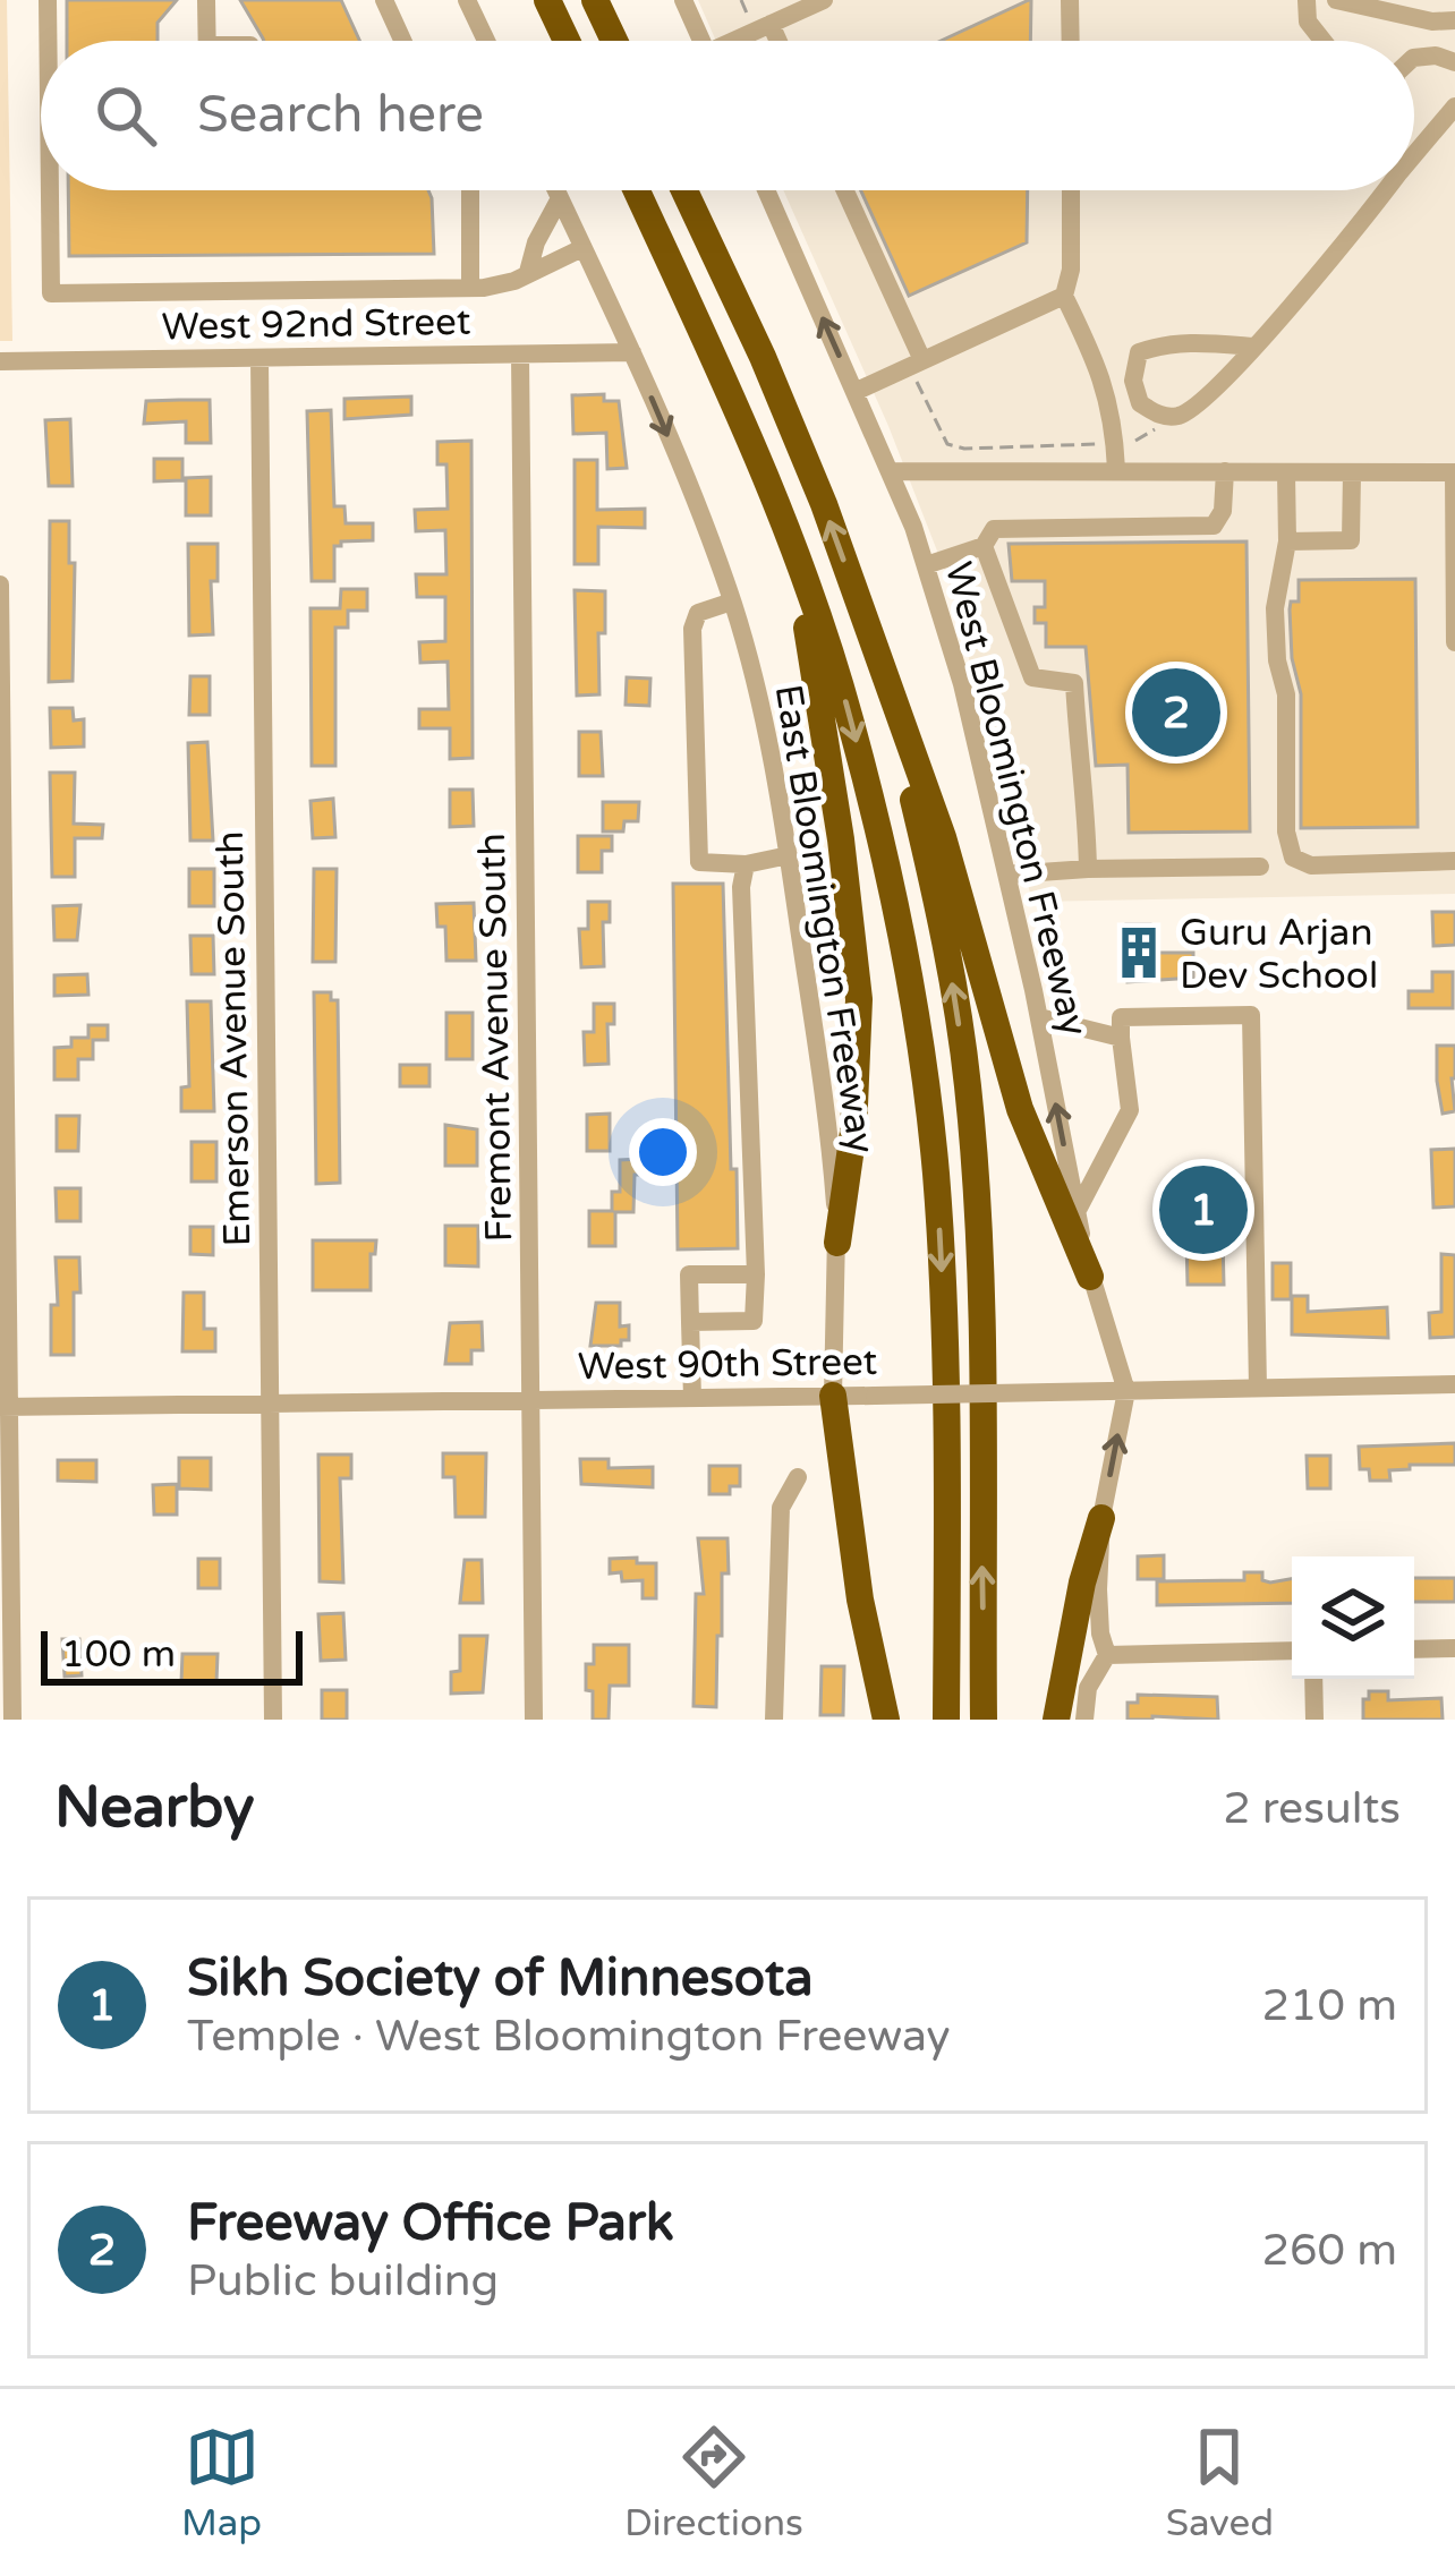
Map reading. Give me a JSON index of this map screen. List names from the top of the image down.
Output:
{
  "streets": {
    "street": [
      "West 92nd Street",
      "West Bloomington Freeway",
      "East Bloomington Freeway",
      "Fremont Avenue South",
      "Emerson Avenue South",
      "West 90th Street"
    ]
  },
  "crossings": [
    ["West 92nd Street", "East Bloomington Freeway"],
    ["West 92nd Street", "Fremont Avenue South"],
    ["West 92nd Street", "Emerson Avenue South"],
    ["West Bloomington Freeway", "West 90th Street"],
    ["East Bloomington Freeway", "West 90th Street"],
    ["Fremont Avenue South", "West 90th Street"],
    ["Emerson Avenue South", "West 90th Street"]
  ],
  "places": {
    "building": ["Guru Arjan Dev School"]
  },
  "scale_bar": "100 m",
  "page": {
    "search": "Search here",
    "pins": ["2", "1"],
    "scale": "100 m",
    "heading": ["Nearby", "2 results"],
    "list": [
      {
        "mark": "1",
        "name": "Sikh Society of Minnesota",
        "note": "Temple · West Bloomington Freeway",
        "value": "210 m"
      },
      {
        "mark": "2",
        "name": "Freeway Office Park",
        "note": "Public building",
        "value": "260 m"
      }
    ],
    "nav": ["Map", "Directions", "Saved"]
  }
}
